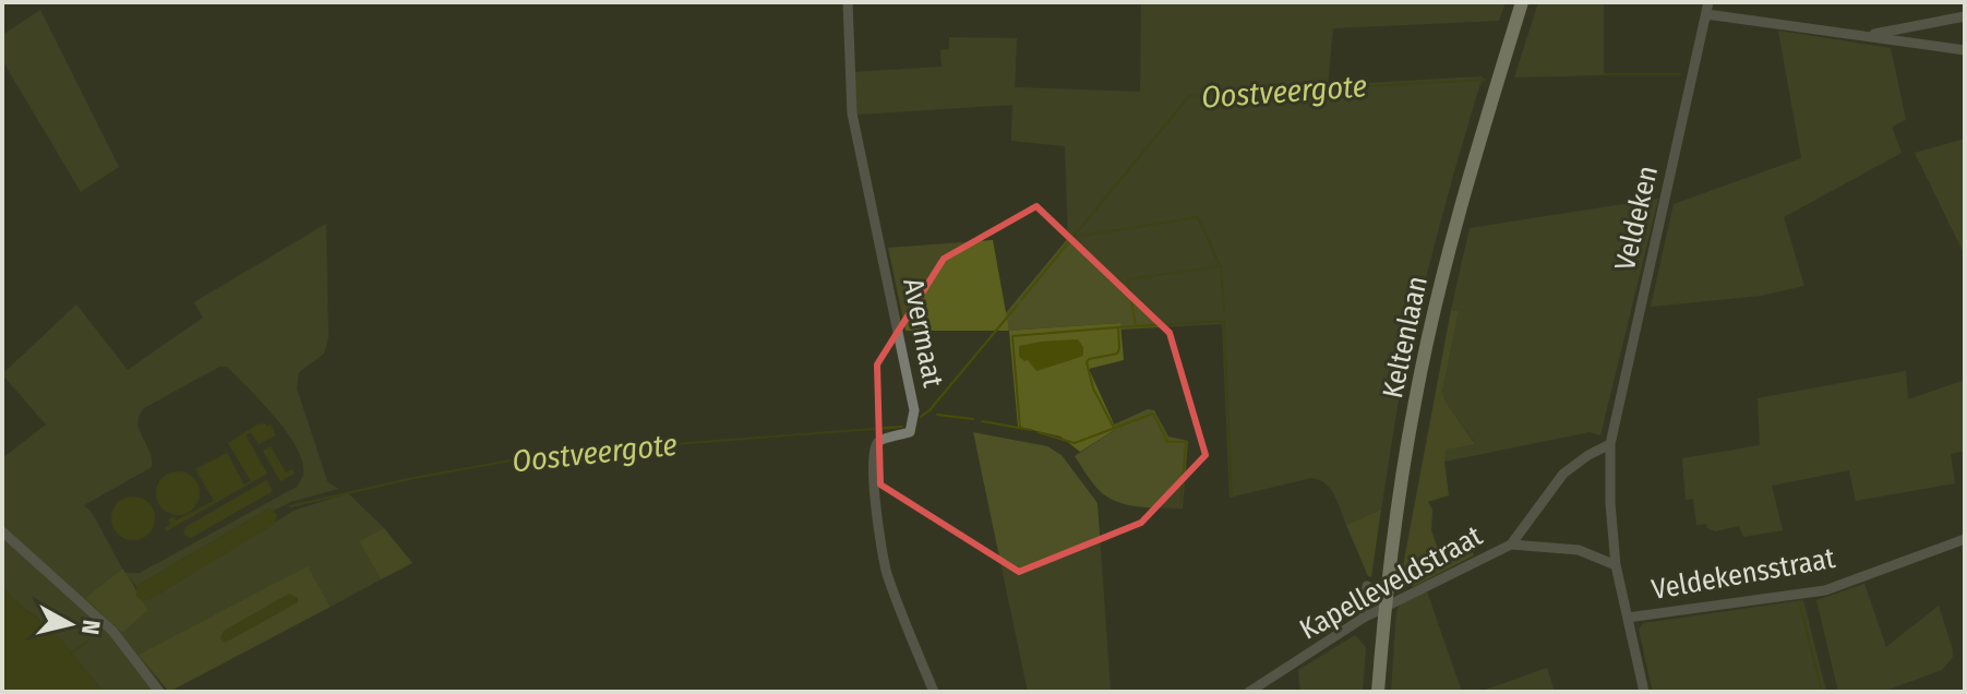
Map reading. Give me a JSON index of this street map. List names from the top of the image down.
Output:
{
  "streets": {
    "main road": ["Keltenlaan"],
    "street": [
      "Veldeken",
      "Avermaat",
      "Veldekensstraat",
      "Kapelleveldstraat"
    ]
  },
  "crossings": [
    ["Veldeken", "Veldekensstraat"],
    ["Keltenlaan", "Kapelleveldstraat"]
  ],
  "water": ["Oostveergote"],
  "north": "right"
}
